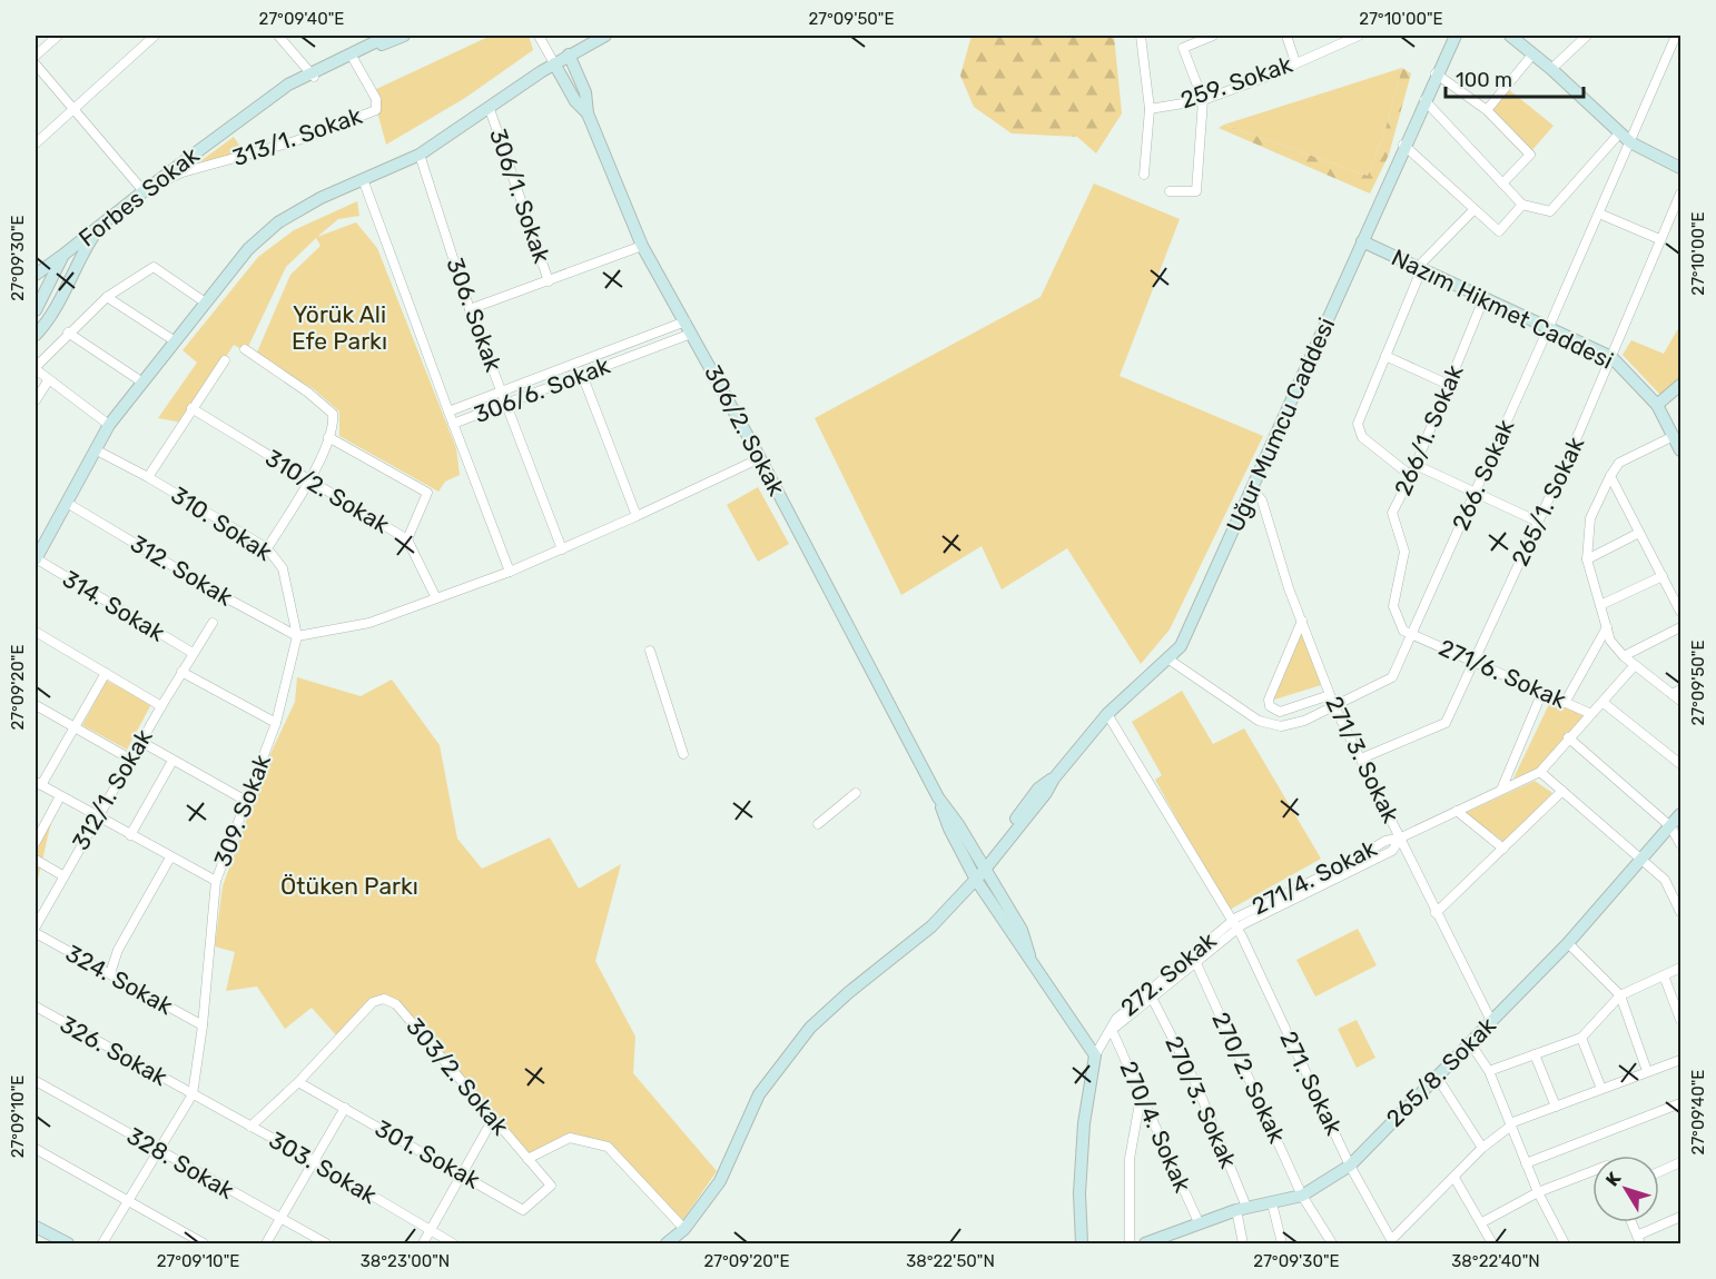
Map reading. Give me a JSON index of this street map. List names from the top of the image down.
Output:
{
  "streets": {
    "main road": [
      "Forbes Sokak",
      "Nazım Hikmet Caddesi",
      "Uğur Mumcu Caddesi",
      "306/2. Sokak",
      "272. Sokak",
      "265/8. Sokak"
    ],
    "street": [
      "259. Sokak",
      "313/1. Sokak",
      "306/1. Sokak",
      "306. Sokak",
      "306/6. Sokak",
      "266/1. Sokak",
      "266. Sokak",
      "310/2. Sokak",
      "265/1. Sokak",
      "310. Sokak",
      "312. Sokak",
      "314. Sokak",
      "271/6. Sokak",
      "271/3. Sokak",
      "312/1. Sokak",
      "309. Sokak",
      "271/4. Sokak",
      "324. Sokak",
      "326. Sokak",
      "303/2. Sokak",
      "270/2. Sokak",
      "271. Sokak",
      "270/3. Sokak",
      "270/4. Sokak",
      "301. Sokak",
      "328. Sokak",
      "303. Sokak"
    ]
  },
  "crossings": [
    ["313/1. Sokak", "Forbes Sokak"],
    ["Nazım Hikmet Caddesi", "Uğur Mumcu Caddesi"],
    ["Nazım Hikmet Caddesi", "266/1. Sokak"],
    ["Nazım Hikmet Caddesi", "266. Sokak"],
    ["Nazım Hikmet Caddesi", "265/1. Sokak"],
    ["306. Sokak", "306/6. Sokak"],
    ["306/6. Sokak", "306/2. Sokak"],
    ["Uğur Mumcu Caddesi", "306/2. Sokak"],
    ["Uğur Mumcu Caddesi", "266. Sokak"],
    ["Uğur Mumcu Caddesi", "271/3. Sokak"],
    ["Uğur Mumcu Caddesi", "271. Sokak"],
    ["306/2. Sokak", "272. Sokak"],
    ["266/1. Sokak", "266. Sokak"],
    ["266/1. Sokak", "271/6. Sokak"],
    ["266. Sokak", "271/6. Sokak"],
    ["266. Sokak", "271/3. Sokak"],
    ["265/1. Sokak", "271/6. Sokak"],
    ["265/1. Sokak", "271/3. Sokak"],
    ["310. Sokak", "312. Sokak"],
    ["310. Sokak", "309. Sokak"],
    ["312. Sokak", "309. Sokak"],
    ["314. Sokak", "312/1. Sokak"],
    ["271/6. Sokak", "271/4. Sokak"],
    ["271/3. Sokak", "271/4. Sokak"],
    ["271/3. Sokak", "265/8. Sokak"],
    ["309. Sokak", "324. Sokak"],
    ["309. Sokak", "326. Sokak"],
    ["309. Sokak", "328. Sokak"],
    ["309. Sokak", "303. Sokak"],
    ["271/4. Sokak", "272. Sokak"],
    ["271/4. Sokak", "271. Sokak"],
    ["272. Sokak", "270/2. Sokak"],
    ["272. Sokak", "271. Sokak"],
    ["272. Sokak", "270/3. Sokak"],
    ["272. Sokak", "270/4. Sokak"],
    ["326. Sokak", "303. Sokak"],
    ["265/8. Sokak", "270/2. Sokak"],
    ["265/8. Sokak", "271. Sokak"],
    ["265/8. Sokak", "270/3. Sokak"],
    ["265/8. Sokak", "270/4. Sokak"],
    ["303/2. Sokak", "301. Sokak"]
  ],
  "parks": ["Yörük Ali Efe Parkı", "Ötüken Parkı"],
  "scale_bar": "100 m",
  "north": "top left",
  "coordinates": [
    "27°09'40\"E",
    "27°09'50\"E",
    "27°10'00\"E",
    "27°09'30\"E",
    "27°09'20\"E",
    "27°09'10\"E",
    "38°23'00\"N",
    "38°22'50\"N",
    "38°22'40\"N"
  ]
}
